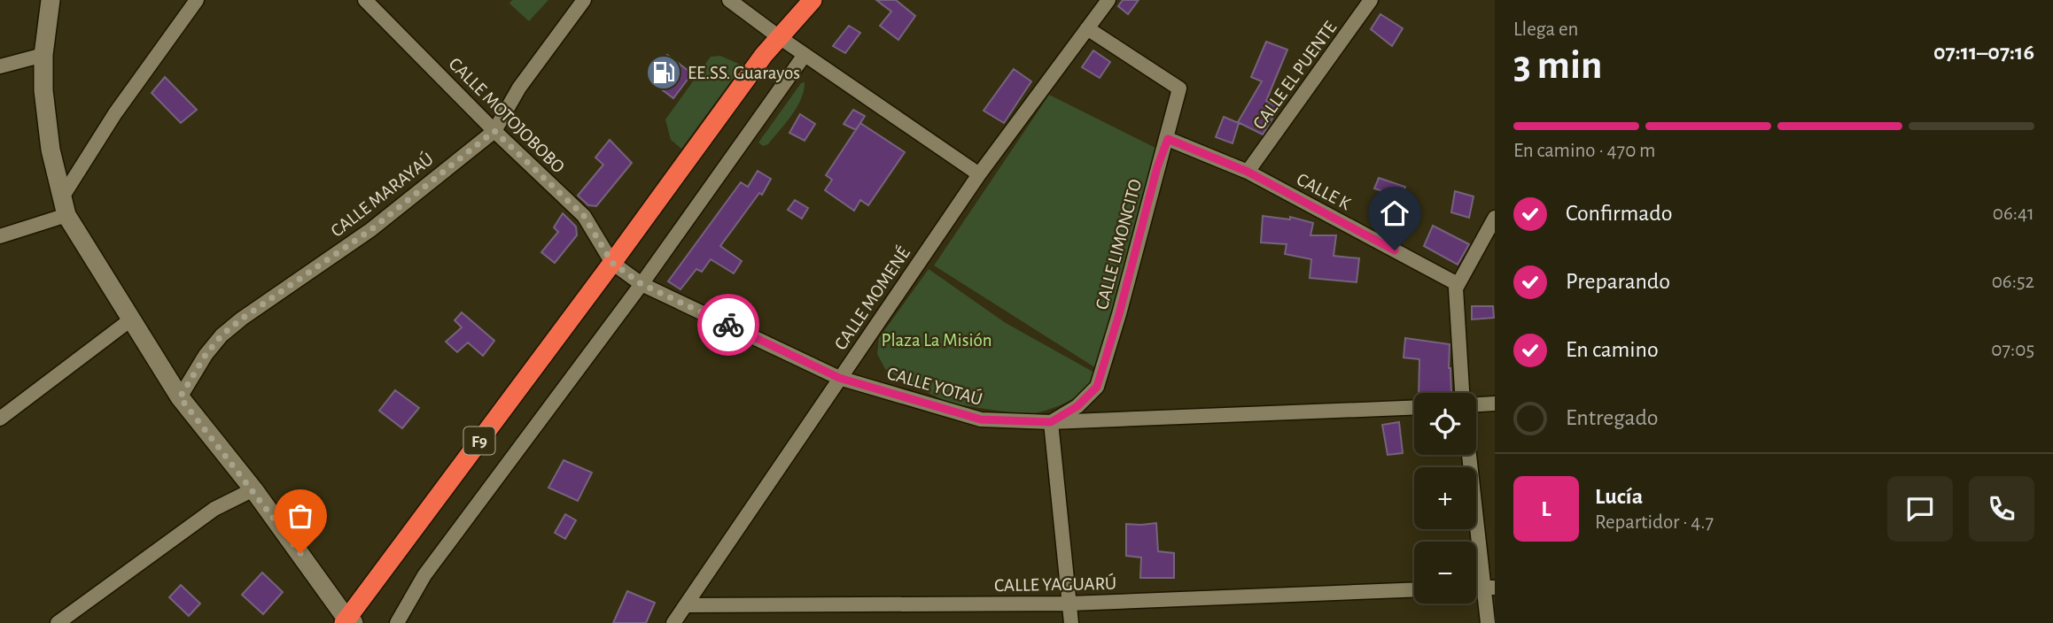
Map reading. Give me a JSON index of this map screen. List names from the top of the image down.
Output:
{
  "streets": {
    "highway": ["F9"],
    "street": [
      "CALLE EL PUENTE",
      "CALLE MOTOJOBOBO",
      "CALLE K",
      "CALLE MARAYAÚ",
      "CALLE LIMONCITO",
      "CALLE MOMENÉ",
      "CALLE YOTAÚ",
      "CALLE YAGUARÚ"
    ]
  },
  "crossings": [
    ["CALLE EL PUENTE", "CALLE K"],
    ["CALLE MOTOJOBOBO", "CALLE MARAYAÚ"],
    ["CALLE MOTOJOBOBO", "CALLE YOTAÚ"],
    ["CALLE MOTOJOBOBO", "F9"],
    ["CALLE K", "CALLE LIMONCITO"],
    ["CALLE LIMONCITO", "CALLE MOMENÉ"],
    ["CALLE LIMONCITO", "CALLE YOTAÚ"],
    ["CALLE MOMENÉ", "CALLE YOTAÚ"],
    ["CALLE MOMENÉ", "CALLE YAGUARÚ"],
    ["CALLE YOTAÚ", "F9"]
  ],
  "parks": ["Plaza La Misión"],
  "places": {
    "fuel station": ["EE.SS. Guarayos"]
  },
  "page": {
    "heading": ["3 min", "Llega en", "07:11–07:16"],
    "panel": ["Lucía", "Repartidor · 4.7"],
    "bar": "En camino · 470 m",
    "list": [
      ["Confirmado", "06:41"],
      ["Preparando", "06:52"],
      ["En camino", "07:05"],
      "Entregado"
    ],
    "map_buttons": ["+", "−"],
    "round": "L"
  }
}
